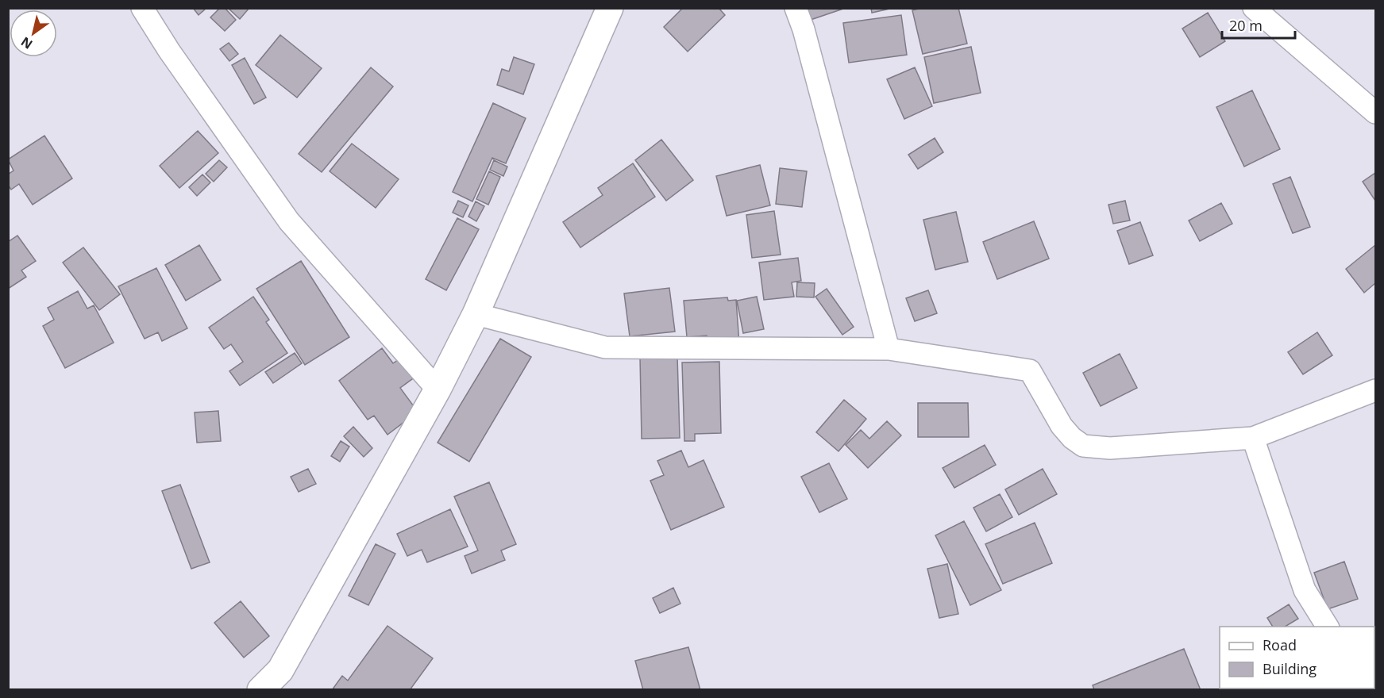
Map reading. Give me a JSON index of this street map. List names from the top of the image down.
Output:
{
  "legend": ["Road", "Building"],
  "scale_bar": "20 m",
  "north": "bottom left"
}
